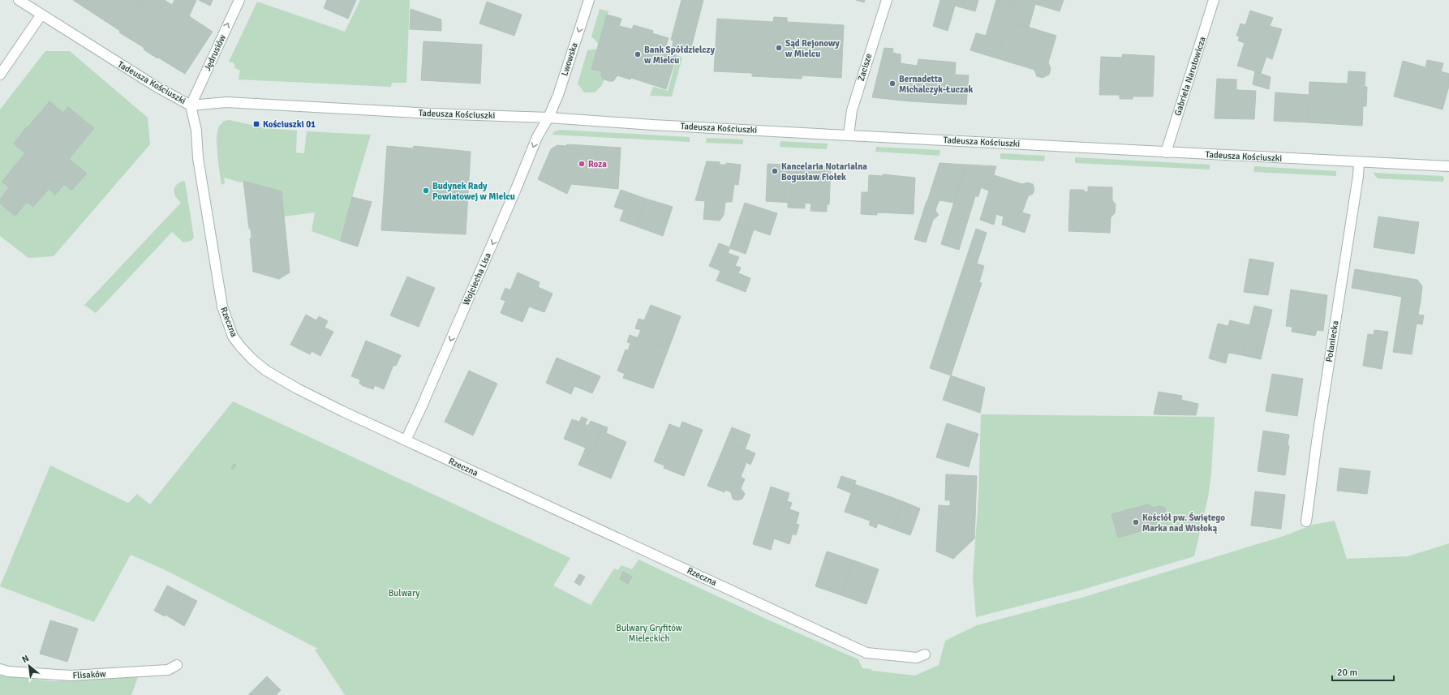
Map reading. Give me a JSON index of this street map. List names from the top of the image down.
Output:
{
  "streets": {
    "street": [
      "Jędrusiów",
      "Lwowska",
      "Zacisze",
      "Gabriela Narutowicza",
      "Tadeusza Kościuszki",
      "Wojciecha Lisa",
      "Rzeczna",
      "Połaniecka",
      "Flisaków"
    ]
  },
  "crossings": [
    ["Jędrusiów", "Tadeusza Kościuszki"],
    ["Jędrusiów", "Rzeczna"],
    ["Lwowska", "Tadeusza Kościuszki"],
    ["Lwowska", "Wojciecha Lisa"],
    ["Zacisze", "Tadeusza Kościuszki"],
    ["Gabriela Narutowicza", "Tadeusza Kościuszki"],
    ["Tadeusza Kościuszki", "Wojciecha Lisa"],
    ["Tadeusza Kościuszki", "Rzeczna"],
    ["Tadeusza Kościuszki", "Połaniecka"],
    ["Wojciecha Lisa", "Rzeczna"]
  ],
  "one_way": ["Jędrusiów", "Lwowska", "Wojciecha Lisa"],
  "parks": ["Bulwary", "Bulwary Gryfitów Mieleckich"],
  "places": {
    "other": [
      "Sąd Rejonowy w Mielcu",
      "Bank Spółdzielczy w Mielcu",
      "Bernadetta Michalczyk-Łuczak",
      "Roza",
      "Kancelaria Notarialna Bogusław Fiołek",
      "Budynek Rady Powiatowej w Mielcu",
      "Kościół pw. Świętego Marka nad Wisłoką"
    ],
    "transit": ["Kościuszki 01"]
  },
  "scale_bar": "20 m",
  "north": "top left"
}
